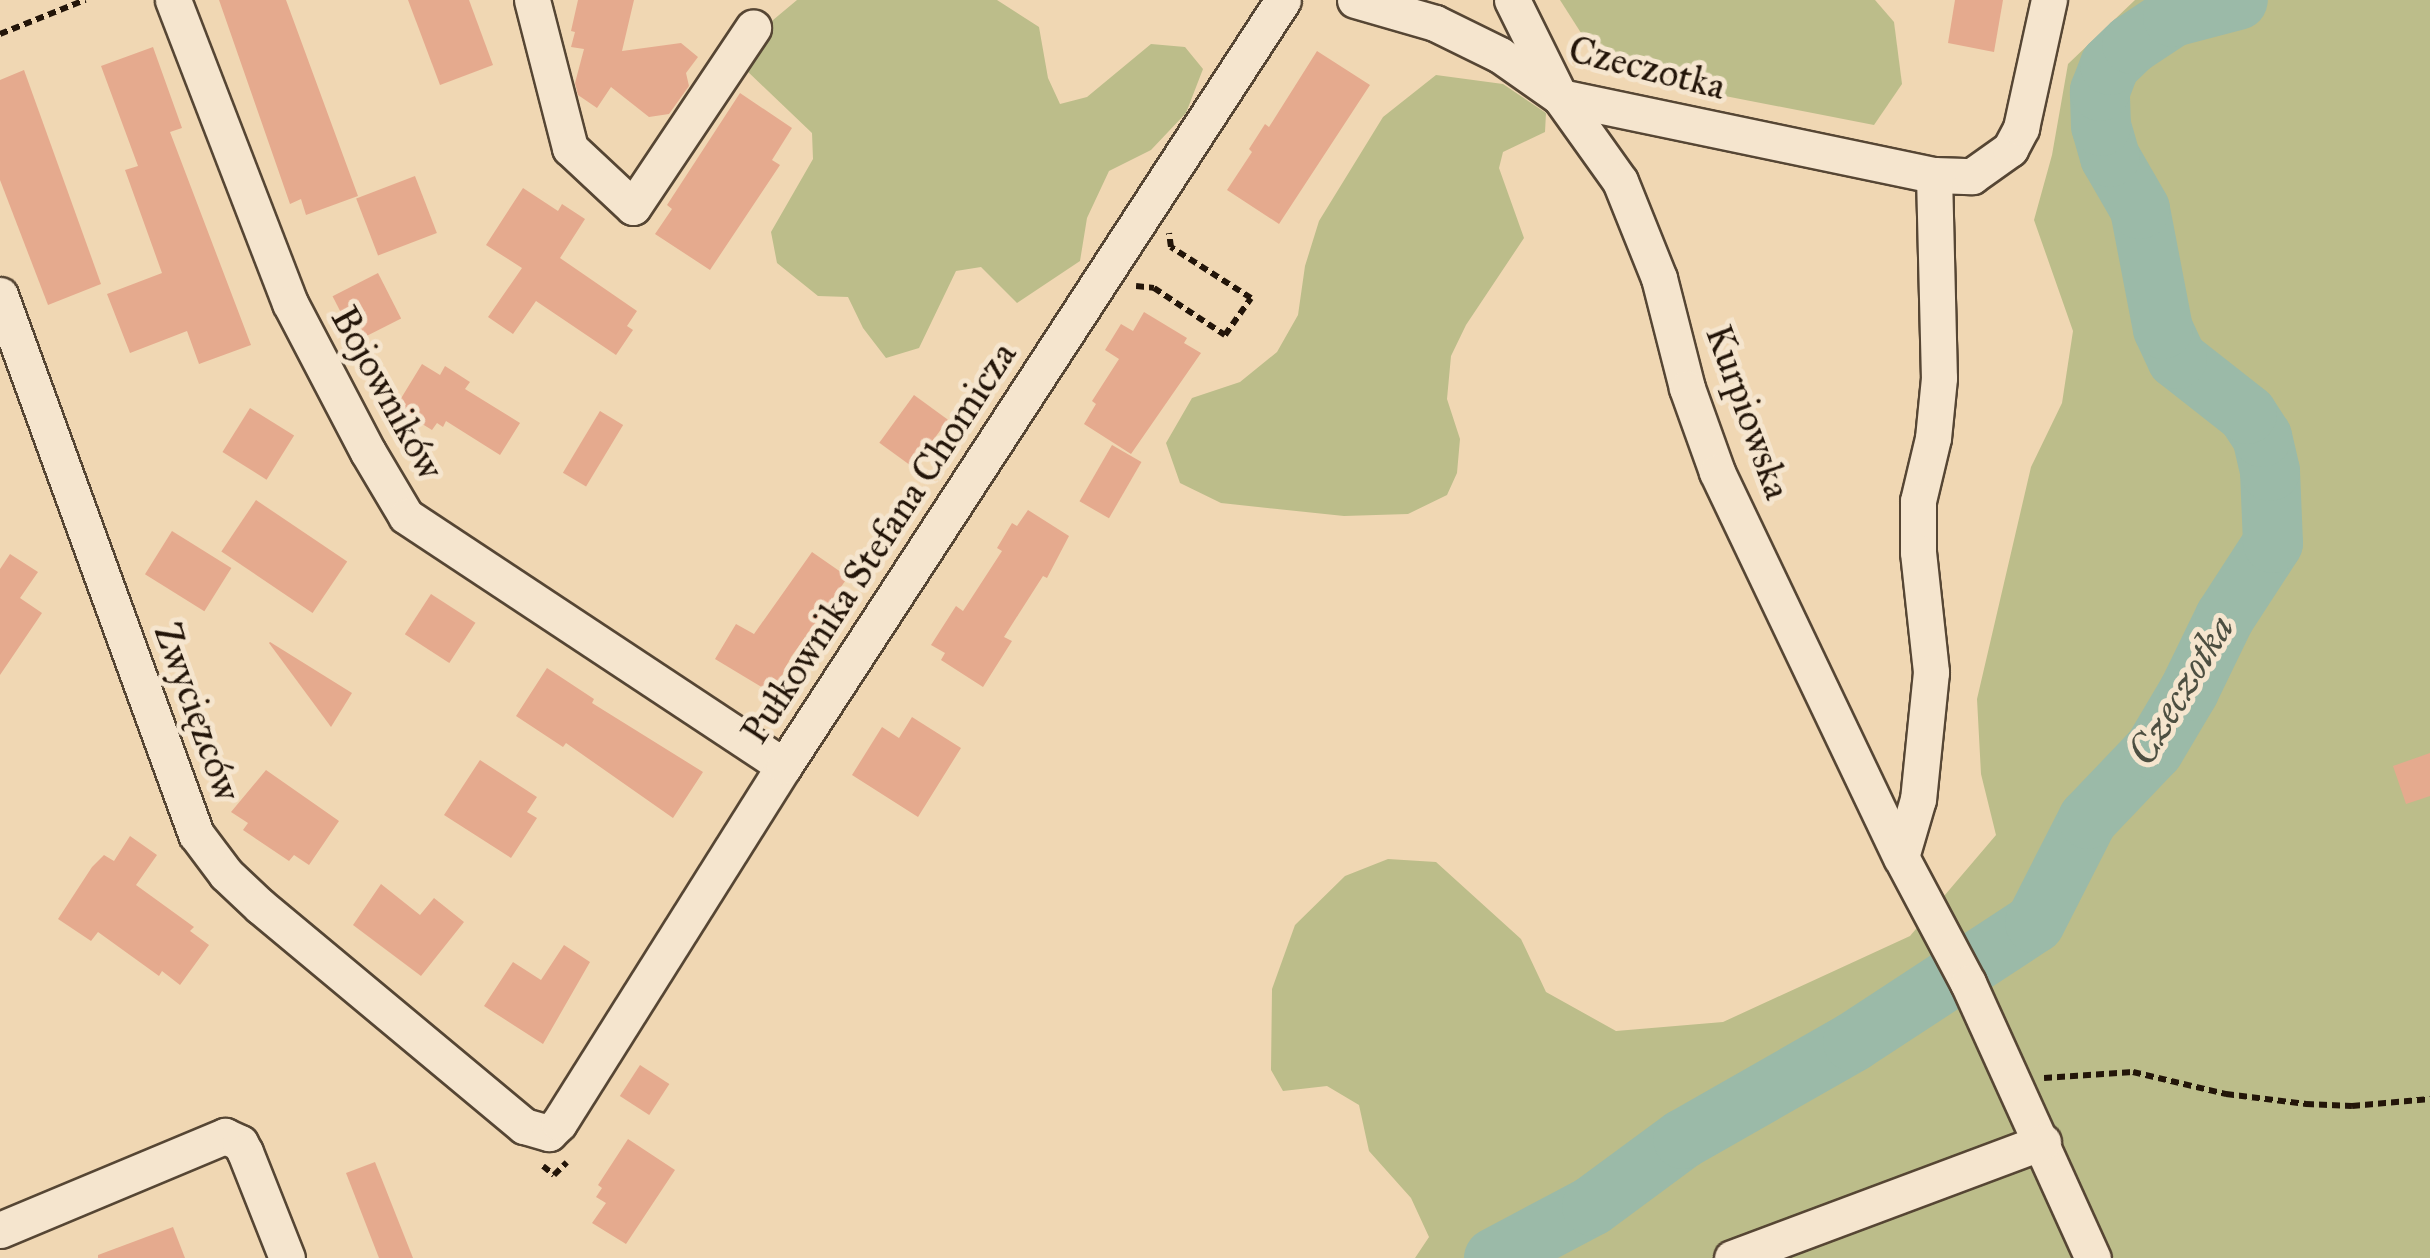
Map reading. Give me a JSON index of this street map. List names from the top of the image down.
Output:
{
  "streets": {
    "street": [
      "Czeczotka",
      "Bojowników",
      "Kurpiowska",
      "Pułkownika Stefana Chomicza",
      "Zwycięzców"
    ]
  },
  "crossings": [
    ["Czeczotka", "Kurpiowska"],
    ["Bojowników", "Pułkownika Stefana Chomicza"],
    ["Pułkownika Stefana Chomicza", "Zwycięzców"]
  ],
  "water": ["Czeczotka"]
}
